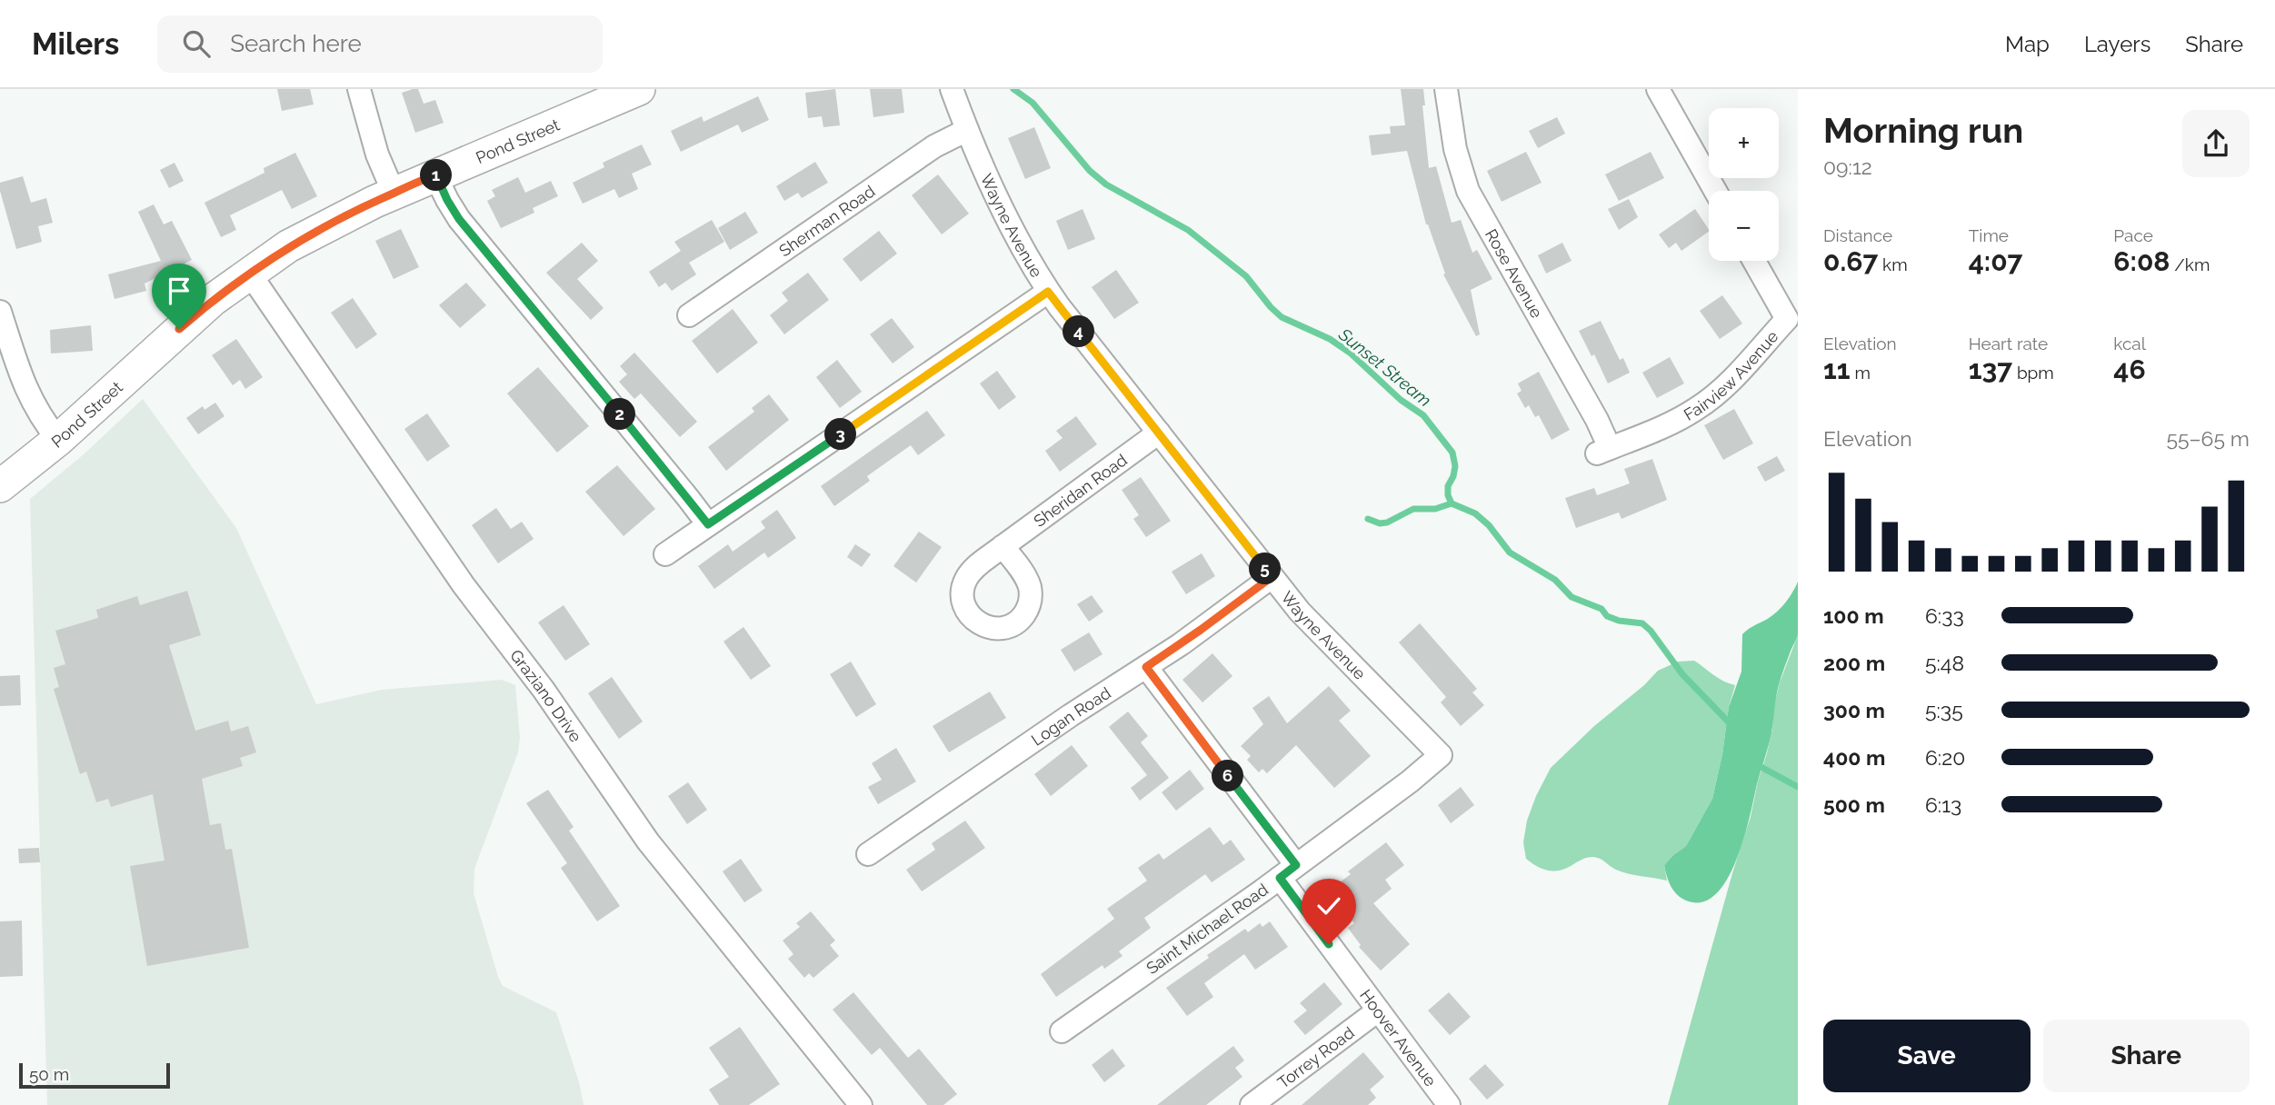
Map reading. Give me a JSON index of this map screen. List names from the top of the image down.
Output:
{
  "streets": {
    "main road": ["Pond Street"],
    "street": [
      "Sherman Road",
      "Wayne Avenue",
      "Rose Avenue",
      "Fairview Avenue",
      "Sheridan Road",
      "Graziano Drive",
      "Logan Road",
      "Saint Michael Road",
      "Hoover Avenue",
      "Torrey Road"
    ]
  },
  "crossings": [
    ["Pond Street", "Graziano Drive"],
    ["Sherman Road", "Wayne Avenue"],
    ["Wayne Avenue", "Sheridan Road"],
    ["Wayne Avenue", "Logan Road"],
    ["Wayne Avenue", "Saint Michael Road"],
    ["Rose Avenue", "Fairview Avenue"],
    ["Logan Road", "Hoover Avenue"],
    ["Saint Michael Road", "Hoover Avenue"],
    ["Hoover Avenue", "Torrey Road"]
  ],
  "water": ["Sunset Stream"],
  "scale_bar": "50 m",
  "page": {
    "header": "Milers",
    "search": "Search here",
    "nav": ["Map", "Layers", "Share"],
    "heading": ["Morning run", "09:12"],
    "map_buttons": ["+", "−"],
    "pins": [
      "1",
      "4",
      "2",
      "3",
      "5",
      "6"
    ],
    "stats": [
      ["Distance", "0.67 km"],
      ["Time", "4:07"],
      ["Pace", "6:08 /km"],
      ["Elevation", "11 m"],
      ["Heart rate", "137 bpm"],
      ["kcal", "46"]
    ],
    "chart": ["Elevation", "55–65 m"],
    "list": [
      {
        "name": "100 m",
        "note": "6:33"
      },
      {
        "name": "200 m",
        "note": "5:48"
      },
      {
        "name": "300 m",
        "note": "5:35"
      },
      {
        "name": "400 m",
        "note": "6:20"
      },
      {
        "name": "500 m",
        "note": "6:13"
      }
    ],
    "buttons": ["Save", "Share"],
    "scale": "50 m"
  }
}
